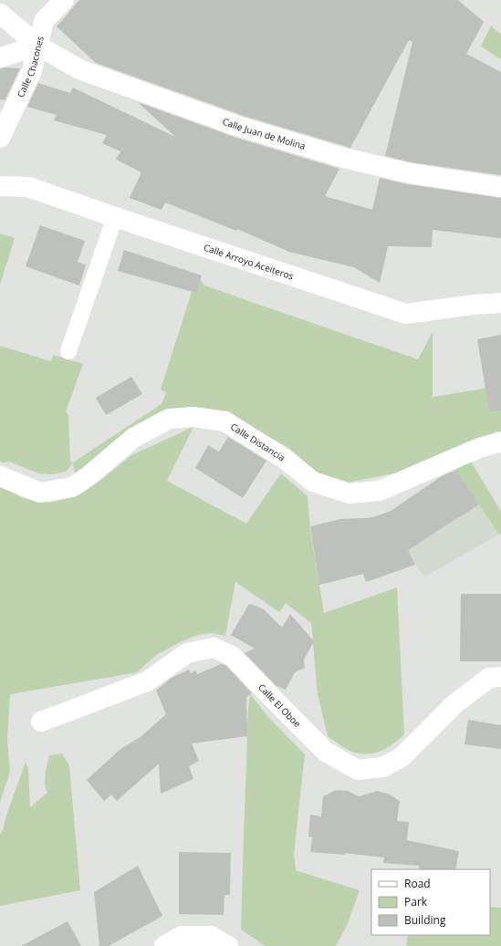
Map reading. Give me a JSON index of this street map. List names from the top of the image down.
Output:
{
  "streets": {
    "street": [
      "Calle Chacones",
      "Calle Juan de Molina",
      "Calle Arroyo Aceiteros",
      "Calle Distancia",
      "Calle El Oboe"
    ]
  },
  "crossings": [
    ["Calle Chacones", "Calle Juan de Molina"]
  ],
  "legend": ["Road", "Park", "Building"]
}
